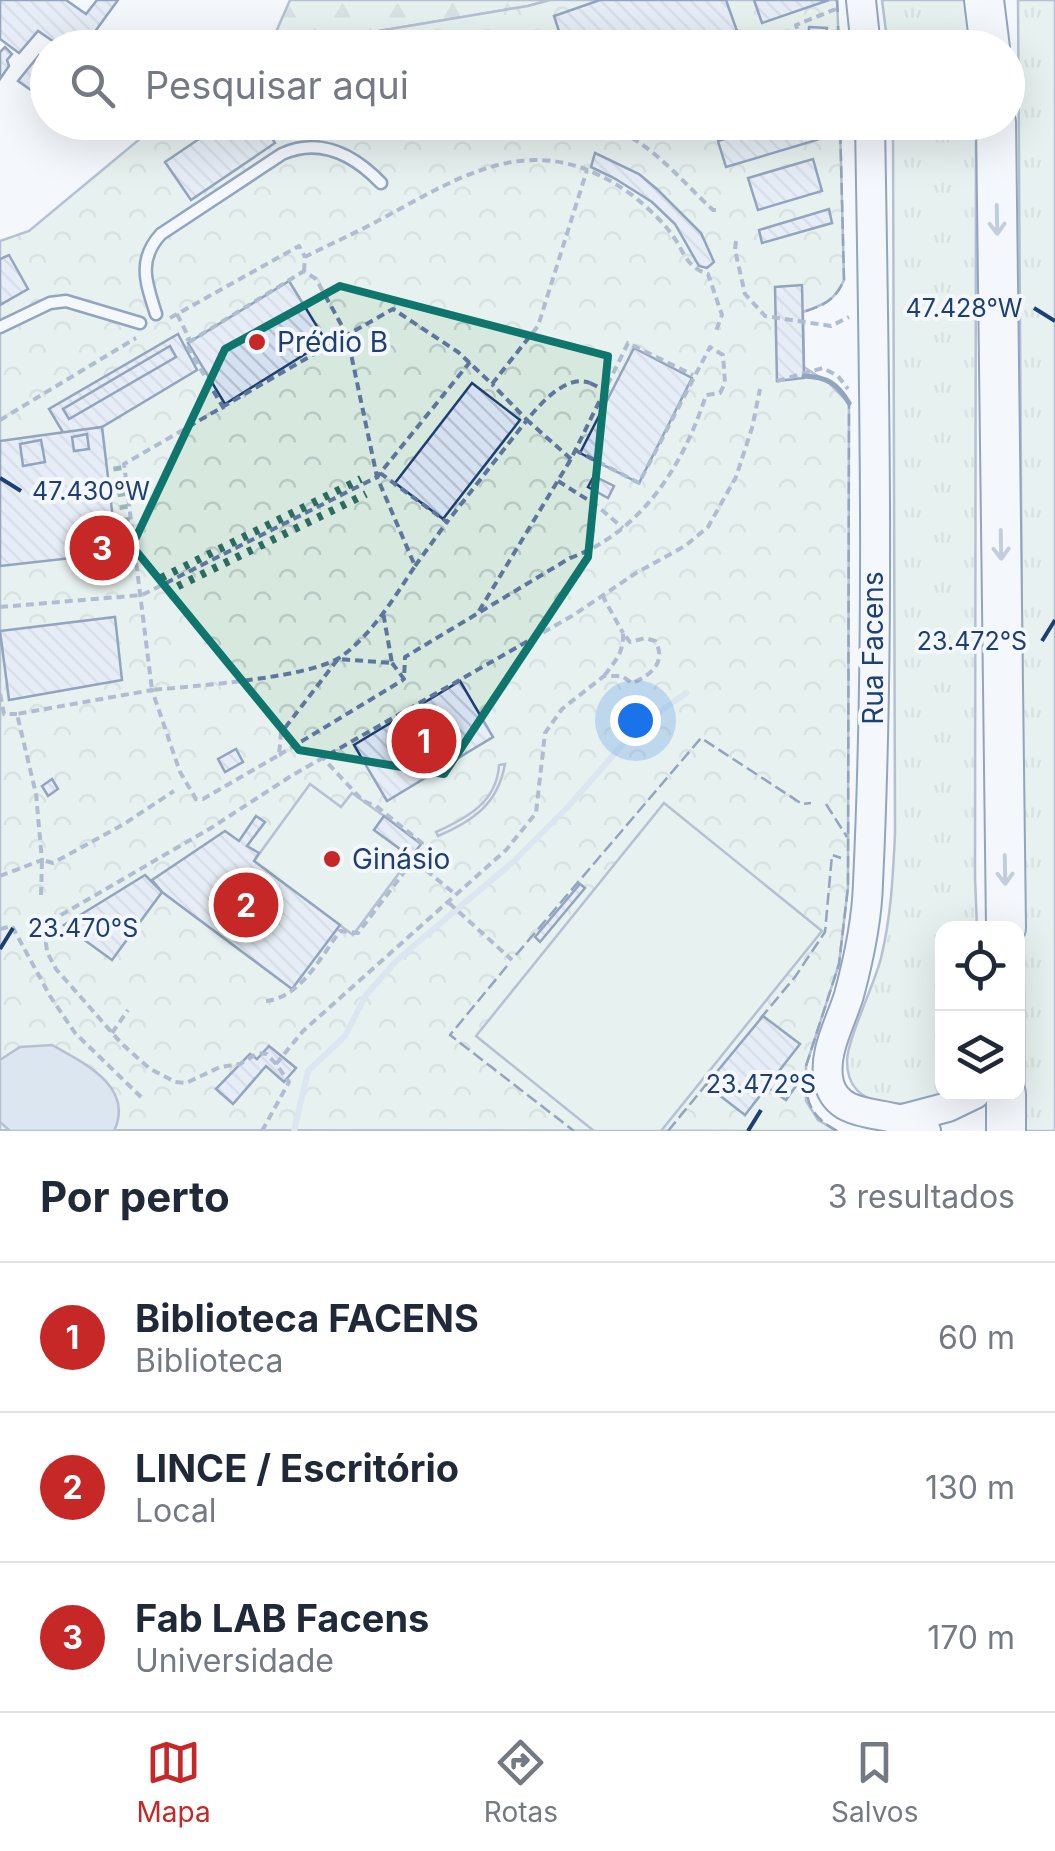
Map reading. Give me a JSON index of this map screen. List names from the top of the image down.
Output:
{
  "streets": {
    "main road": ["Rua Facens"]
  },
  "places": ["Prédio B", "Ginásio"],
  "page": {
    "search": "Pesquisar aqui",
    "pins": ["3", "1", "2"],
    "heading": ["Por perto", "3 resultados"],
    "list": [
      {
        "mark": "1",
        "name": "Biblioteca FACENS",
        "note": "Biblioteca",
        "value": "60 m"
      },
      {
        "mark": "2",
        "name": "LINCE / Escritório",
        "note": "Local",
        "value": "130 m"
      },
      {
        "mark": "3",
        "name": "Fab LAB Facens",
        "note": "Universidade",
        "value": "170 m"
      }
    ],
    "nav": ["Mapa", "Rotas", "Salvos"]
  },
  "coordinates": [
    "47.428°W",
    "47.430°W",
    "23.472°S",
    "23.470°S"
  ]
}
